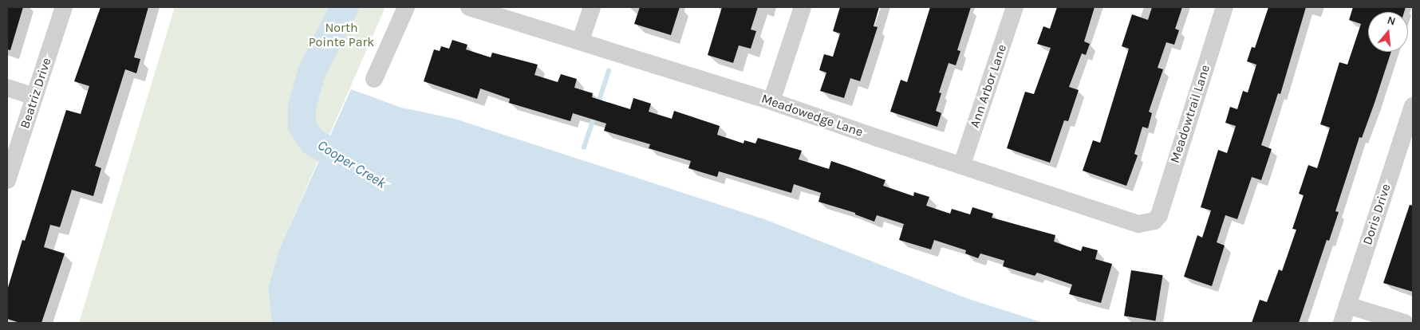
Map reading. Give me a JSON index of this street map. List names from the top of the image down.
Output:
{
  "streets": {
    "street": [
      "Ann Arbor Lane",
      "Beatriz Drive",
      "Meadowtrail Lane",
      "Meadowedge Lane",
      "Doris Drive"
    ]
  },
  "crossings": [
    ["Ann Arbor Lane", "Meadowedge Lane"],
    ["Meadowtrail Lane", "Meadowedge Lane"]
  ],
  "water": ["Cooper Creek"],
  "parks": ["North Pointe Park"],
  "north": "top"
}
